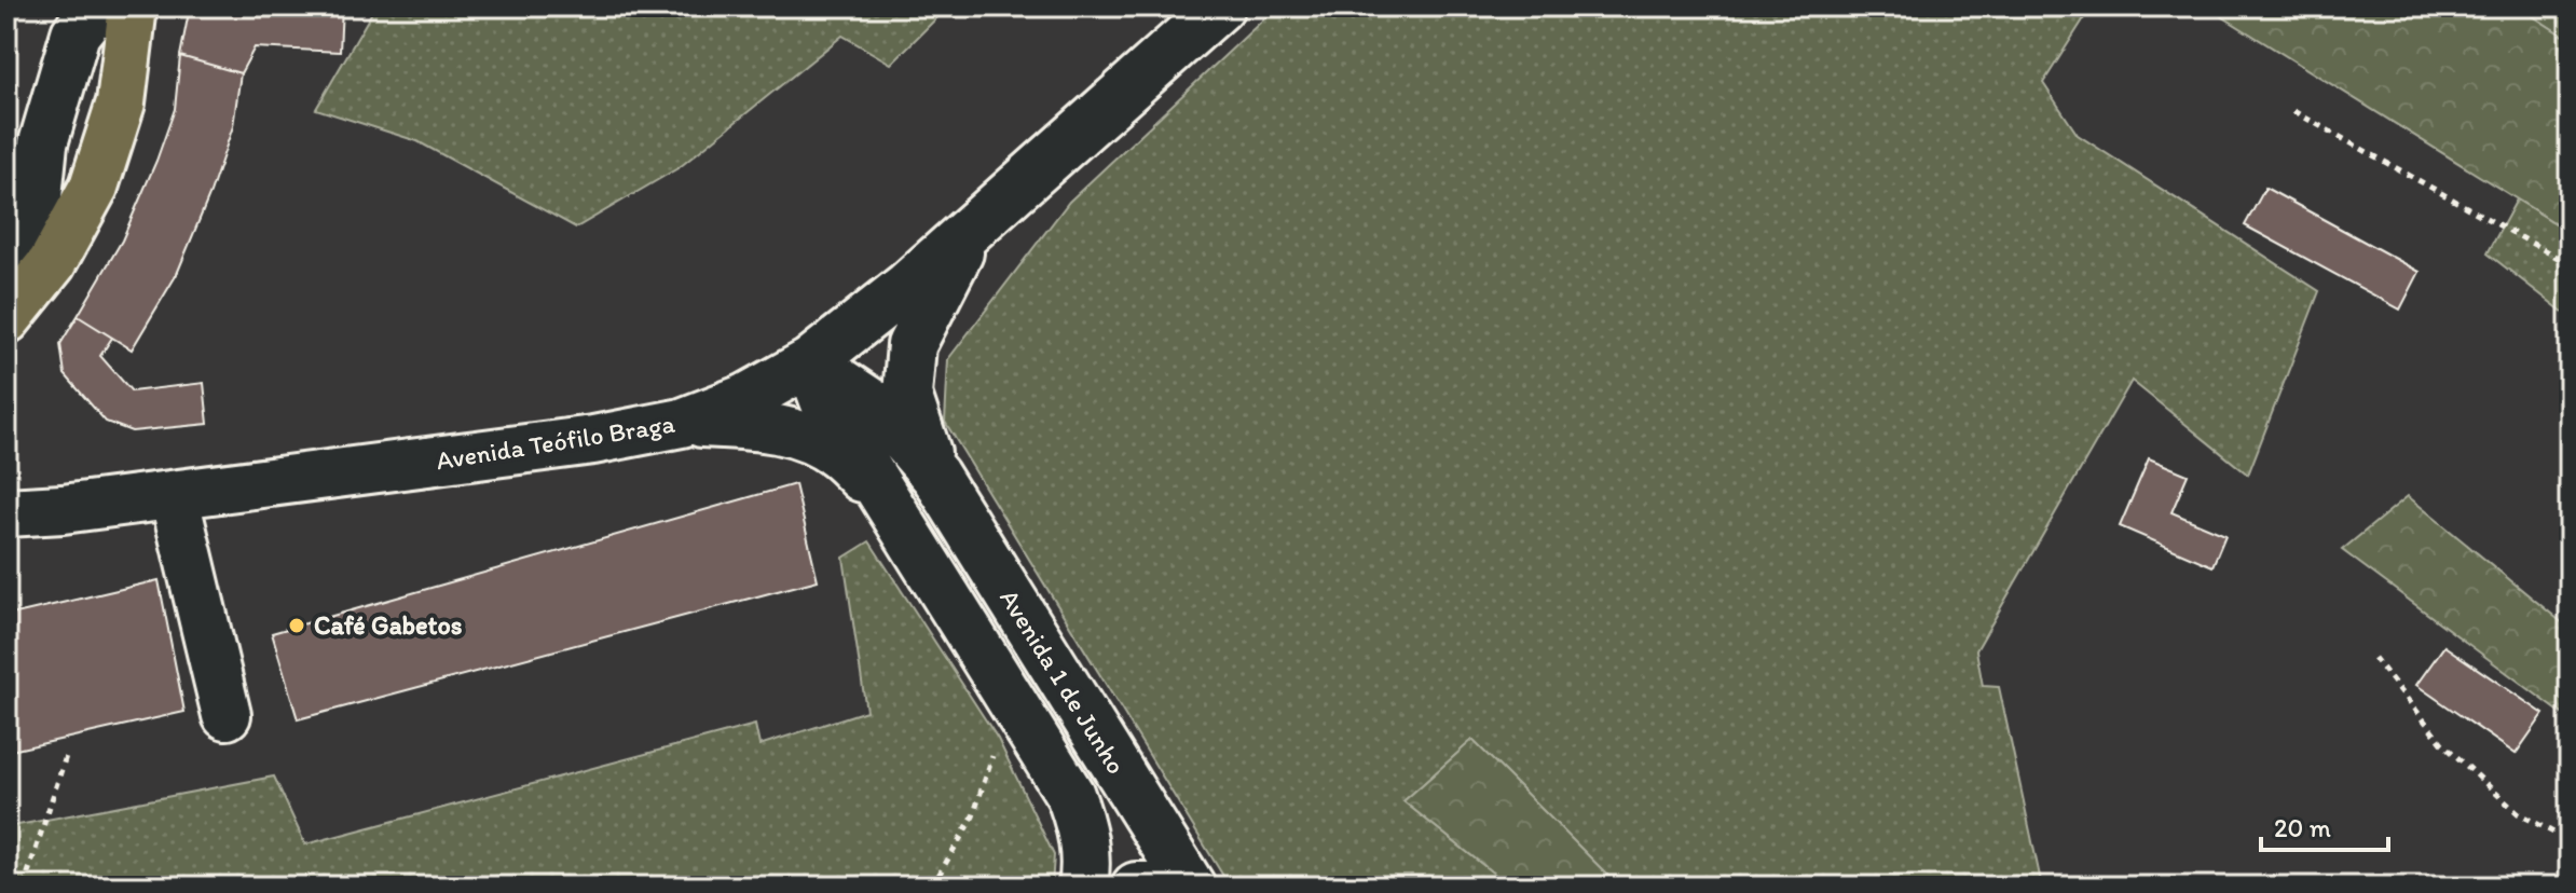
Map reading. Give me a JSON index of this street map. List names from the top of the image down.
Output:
{
  "streets": {
    "street": ["Avenida Teófilo Braga", "Avenida 1 de Junho"]
  },
  "crossings": [
    ["Avenida Teófilo Braga", "Avenida 1 de Junho"]
  ],
  "places": ["Café Gabetos"],
  "scale_bar": "20 m"
}
